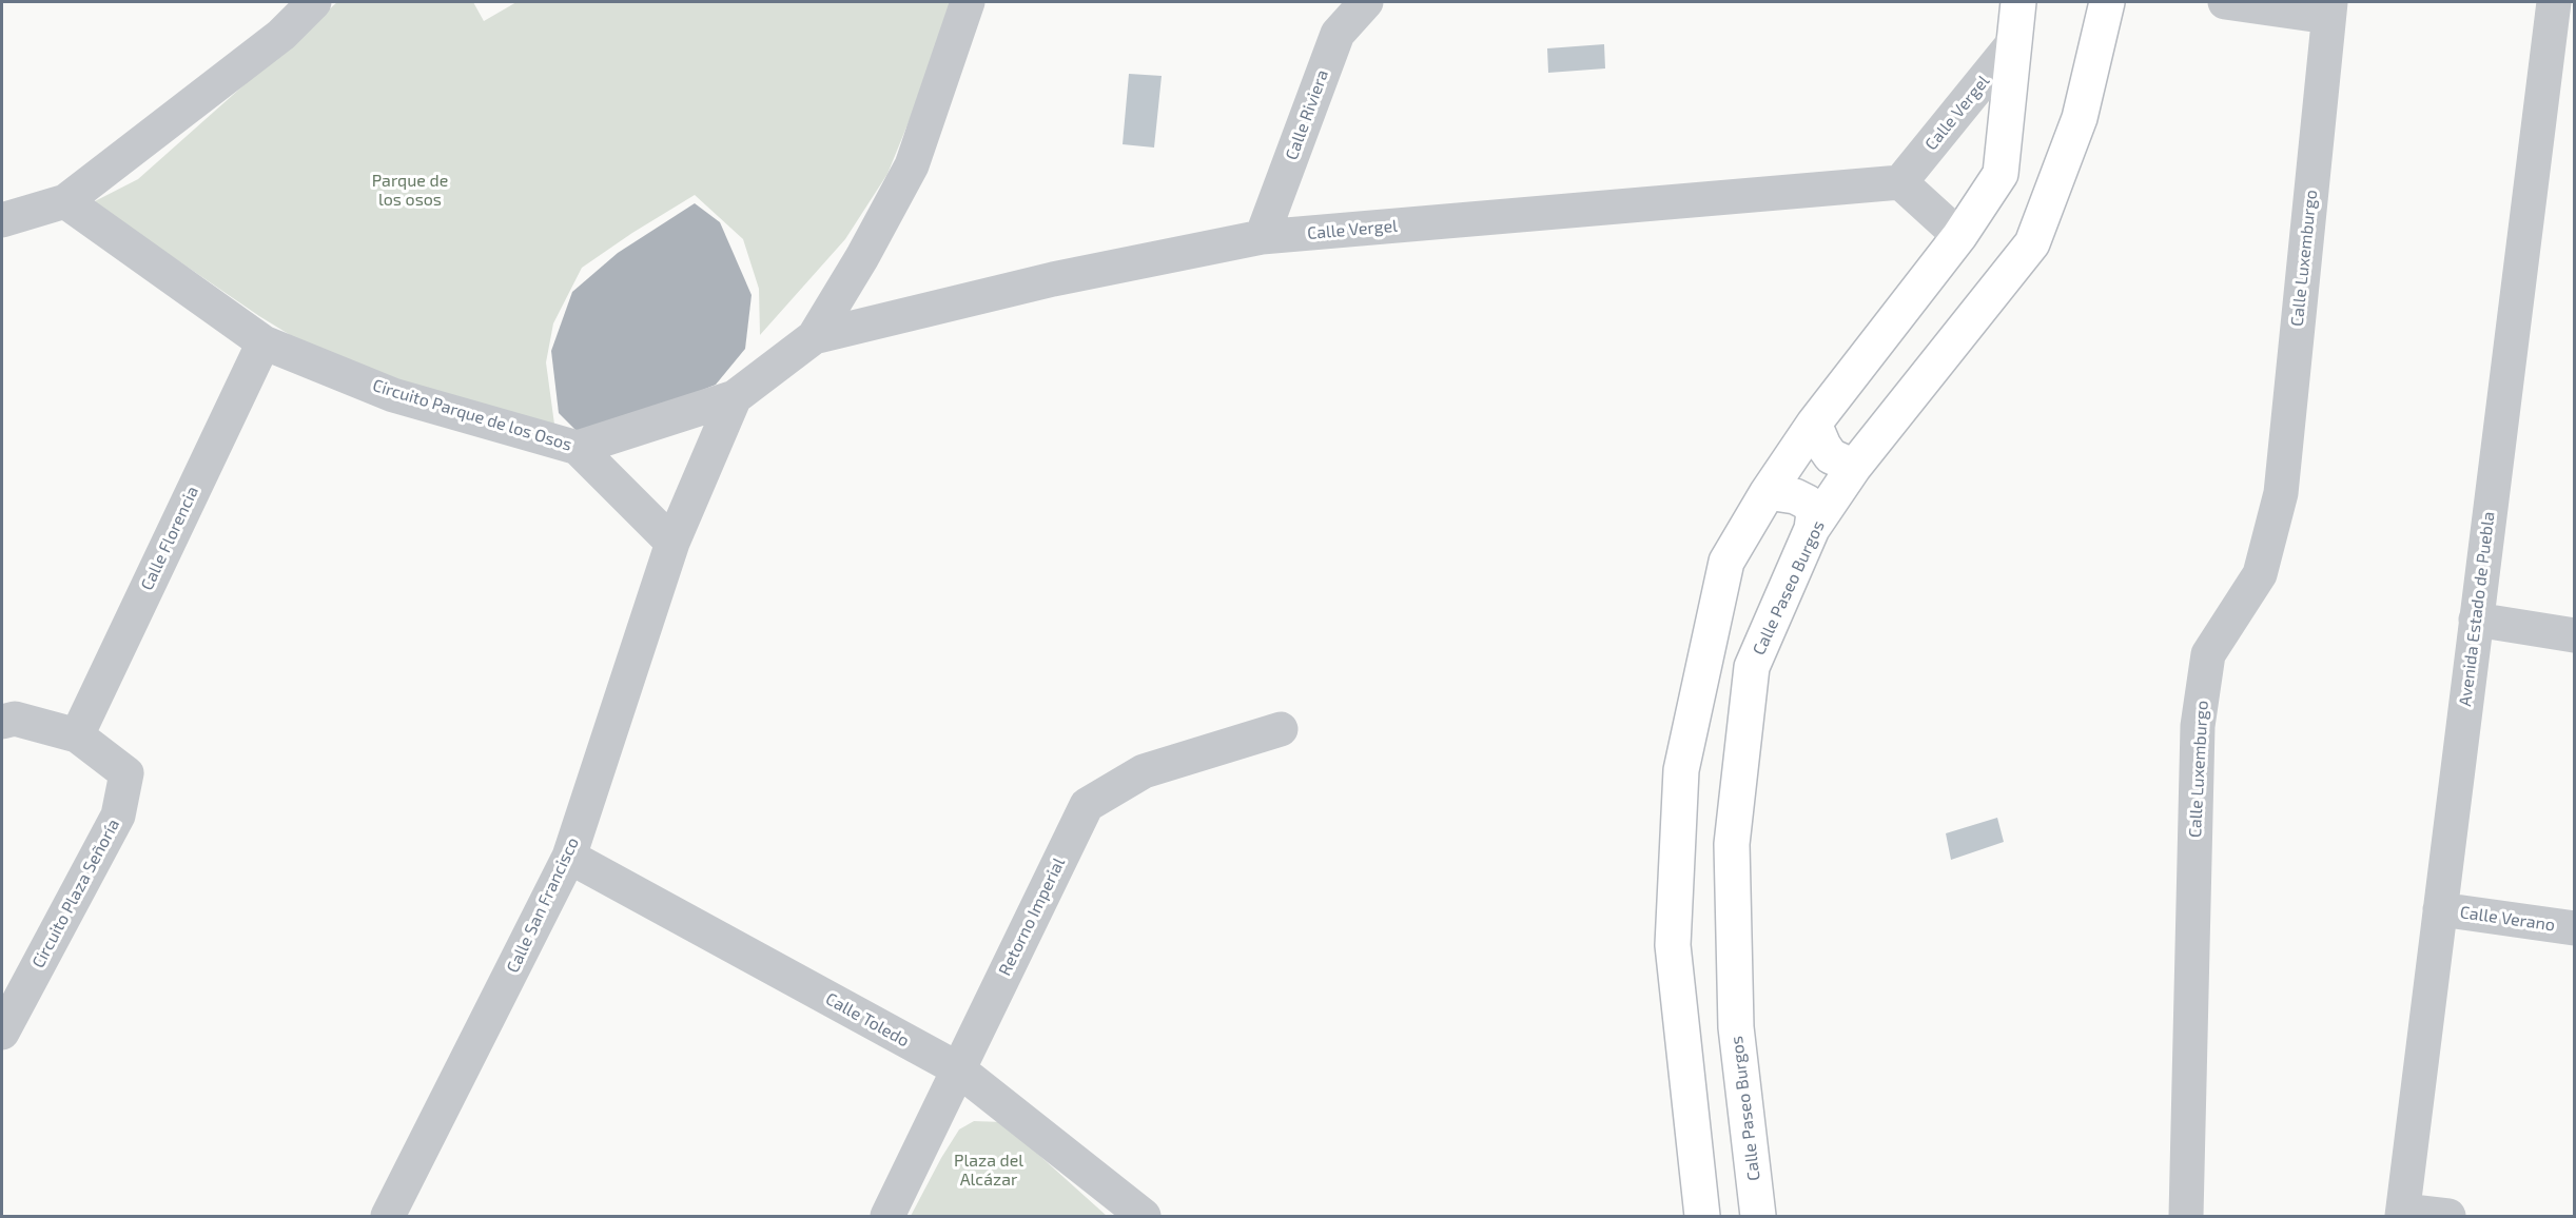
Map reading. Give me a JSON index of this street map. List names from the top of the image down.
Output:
{
  "streets": {
    "street": [
      "Calle Vergel",
      "Calle Riviera",
      "Calle Luxemburgo",
      "Circuito Parque de los Osos",
      "Calle Florencia",
      "Calle Paseo Burgos",
      "Avenida Estado de Puebla",
      "Circuito Plaza Señoría",
      "Calle San Francisco",
      "Retorno Imperial",
      "Calle Verano",
      "Calle Toledo"
    ]
  },
  "crossings": [
    ["Calle Vergel", "Calle Riviera"],
    ["Calle Vergel", "Circuito Parque de los Osos"],
    ["Circuito Parque de los Osos", "Calle Florencia"],
    ["Circuito Parque de los Osos", "Calle San Francisco"],
    ["Calle Florencia", "Circuito Plaza Señoría"],
    ["Avenida Estado de Puebla", "Calle Verano"],
    ["Calle San Francisco", "Calle Toledo"],
    ["Retorno Imperial", "Calle Toledo"]
  ],
  "parks": ["Parque de los osos", "Plaza del Alcázar"]
}
